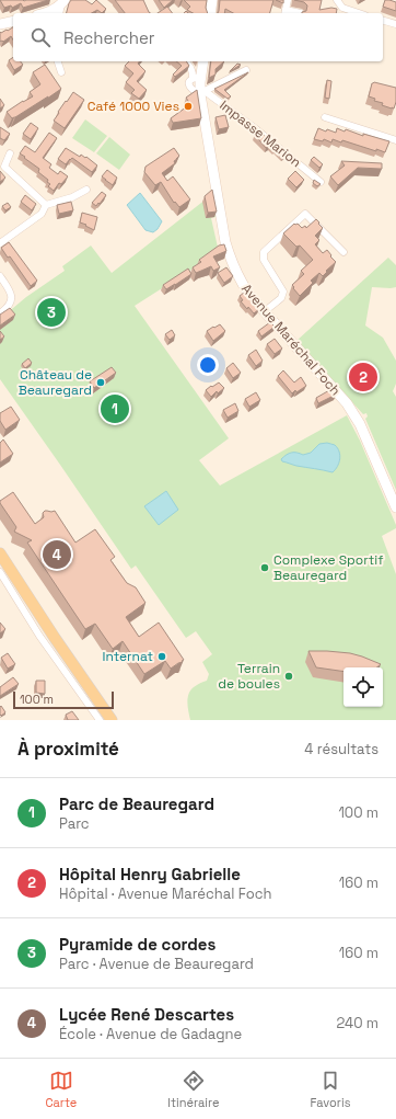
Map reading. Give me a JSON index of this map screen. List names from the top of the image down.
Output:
{
  "streets": {
    "main road": ["Avenue Maréchal Foch"],
    "street": ["Impasse Marion"]
  },
  "crossings": [
    ["Impasse Marion", "Avenue Maréchal Foch"]
  ],
  "places": [
    "Café 1000 Vies",
    "Château de Beauregard",
    "Complexe Sportif Beauregard",
    "Internat",
    "Terrain de boules"
  ],
  "scale_bar": "100 m",
  "page": {
    "search": "Rechercher",
    "pins": [
      "3",
      "2",
      "1",
      "4"
    ],
    "scale": "100 m",
    "heading": ["À proximité", "4 résultats"],
    "list": [
      {
        "mark": "1",
        "name": "Parc de Beauregard",
        "note": "Parc",
        "value": "100 m"
      },
      {
        "mark": "2",
        "name": "Hôpital Henry Gabrielle",
        "note": "Hôpital · Avenue Maréchal Foch",
        "value": "160 m"
      },
      {
        "mark": "3",
        "name": "Pyramide de cordes",
        "note": "Parc · Avenue de Beauregard",
        "value": "160 m"
      },
      {
        "mark": "4",
        "name": "Lycée René Descartes",
        "note": "École · Avenue de Gadagne",
        "value": "240 m"
      }
    ],
    "nav": ["Carte", "Itinéraire", "Favoris"]
  }
}
